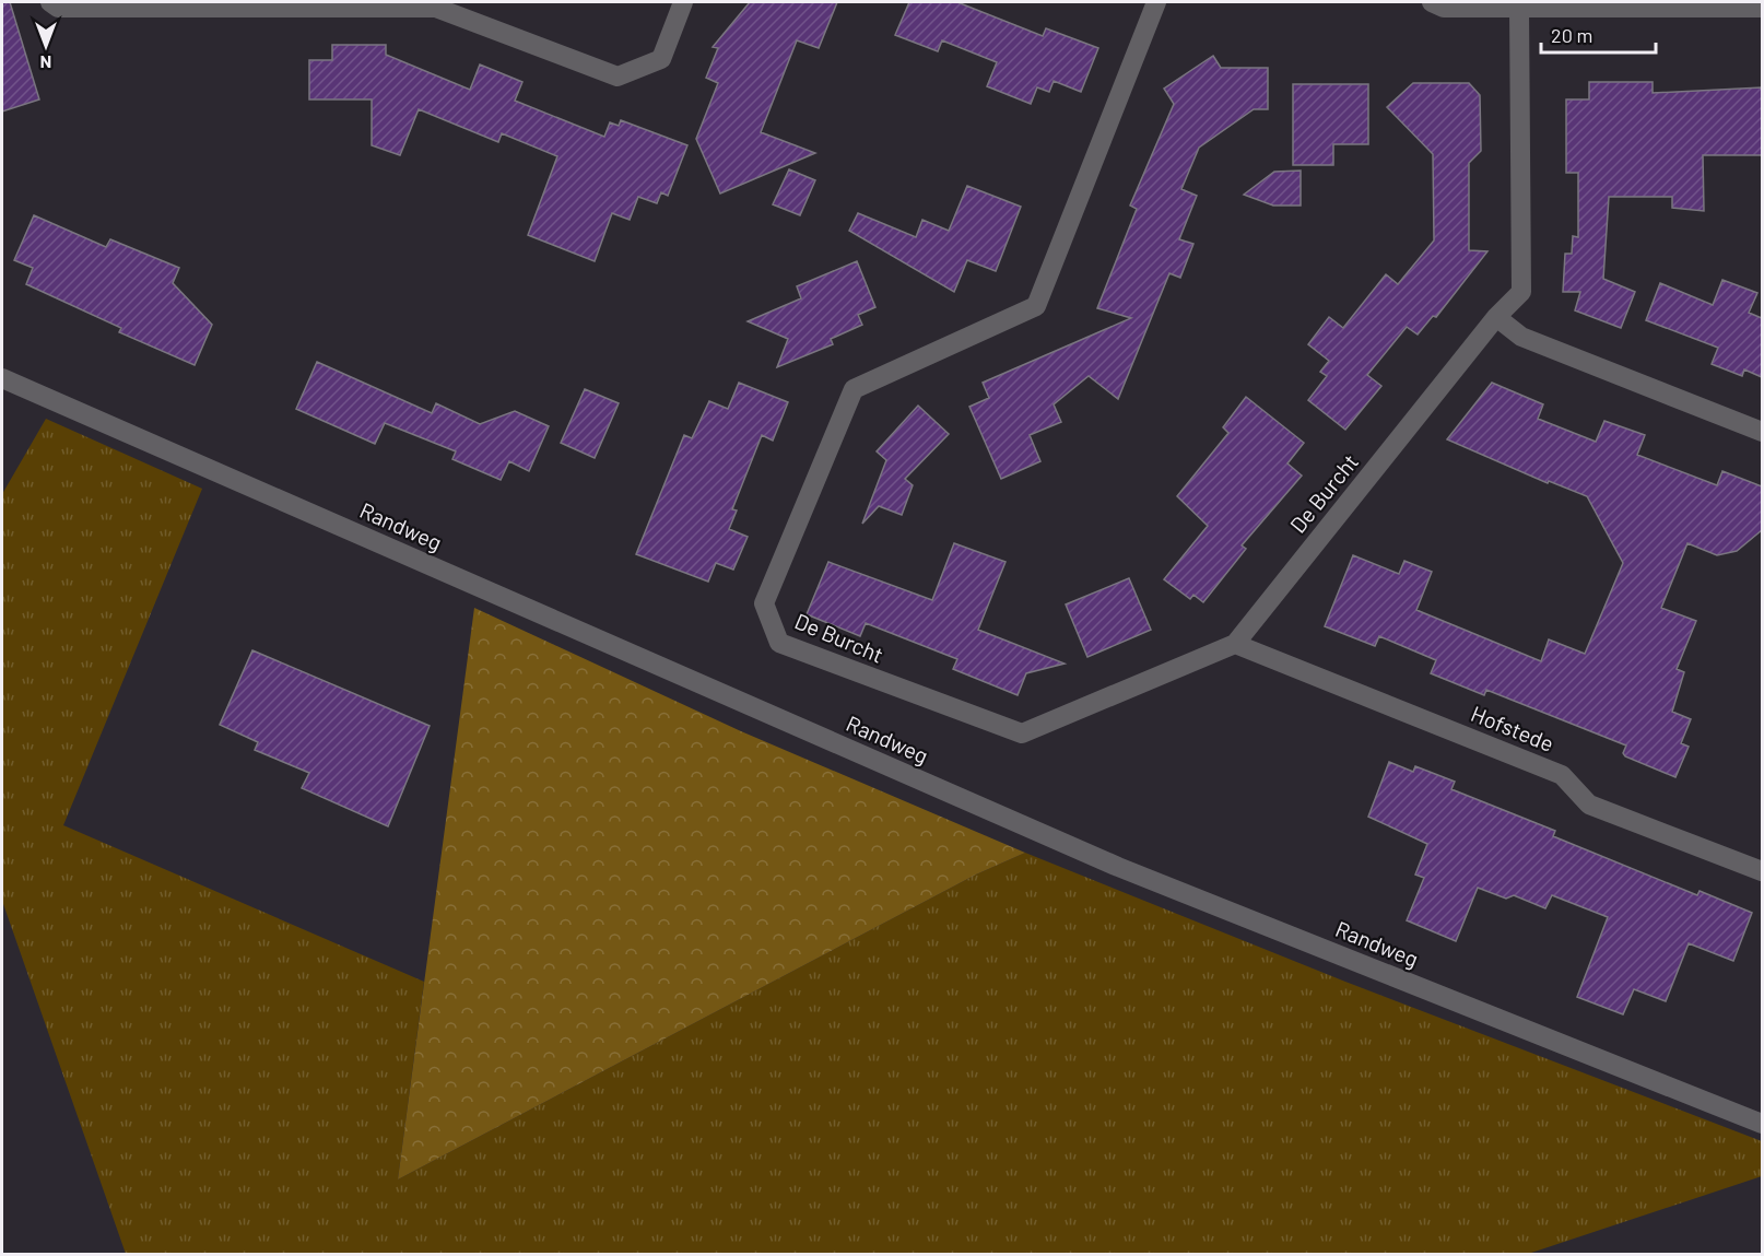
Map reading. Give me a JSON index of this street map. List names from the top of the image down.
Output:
{
  "streets": {
    "street": ["De Burcht", "Randweg", "Hofstede"]
  },
  "crossings": [
    ["De Burcht", "Hofstede"]
  ],
  "scale_bar": "20 m",
  "north": "bottom"
}
